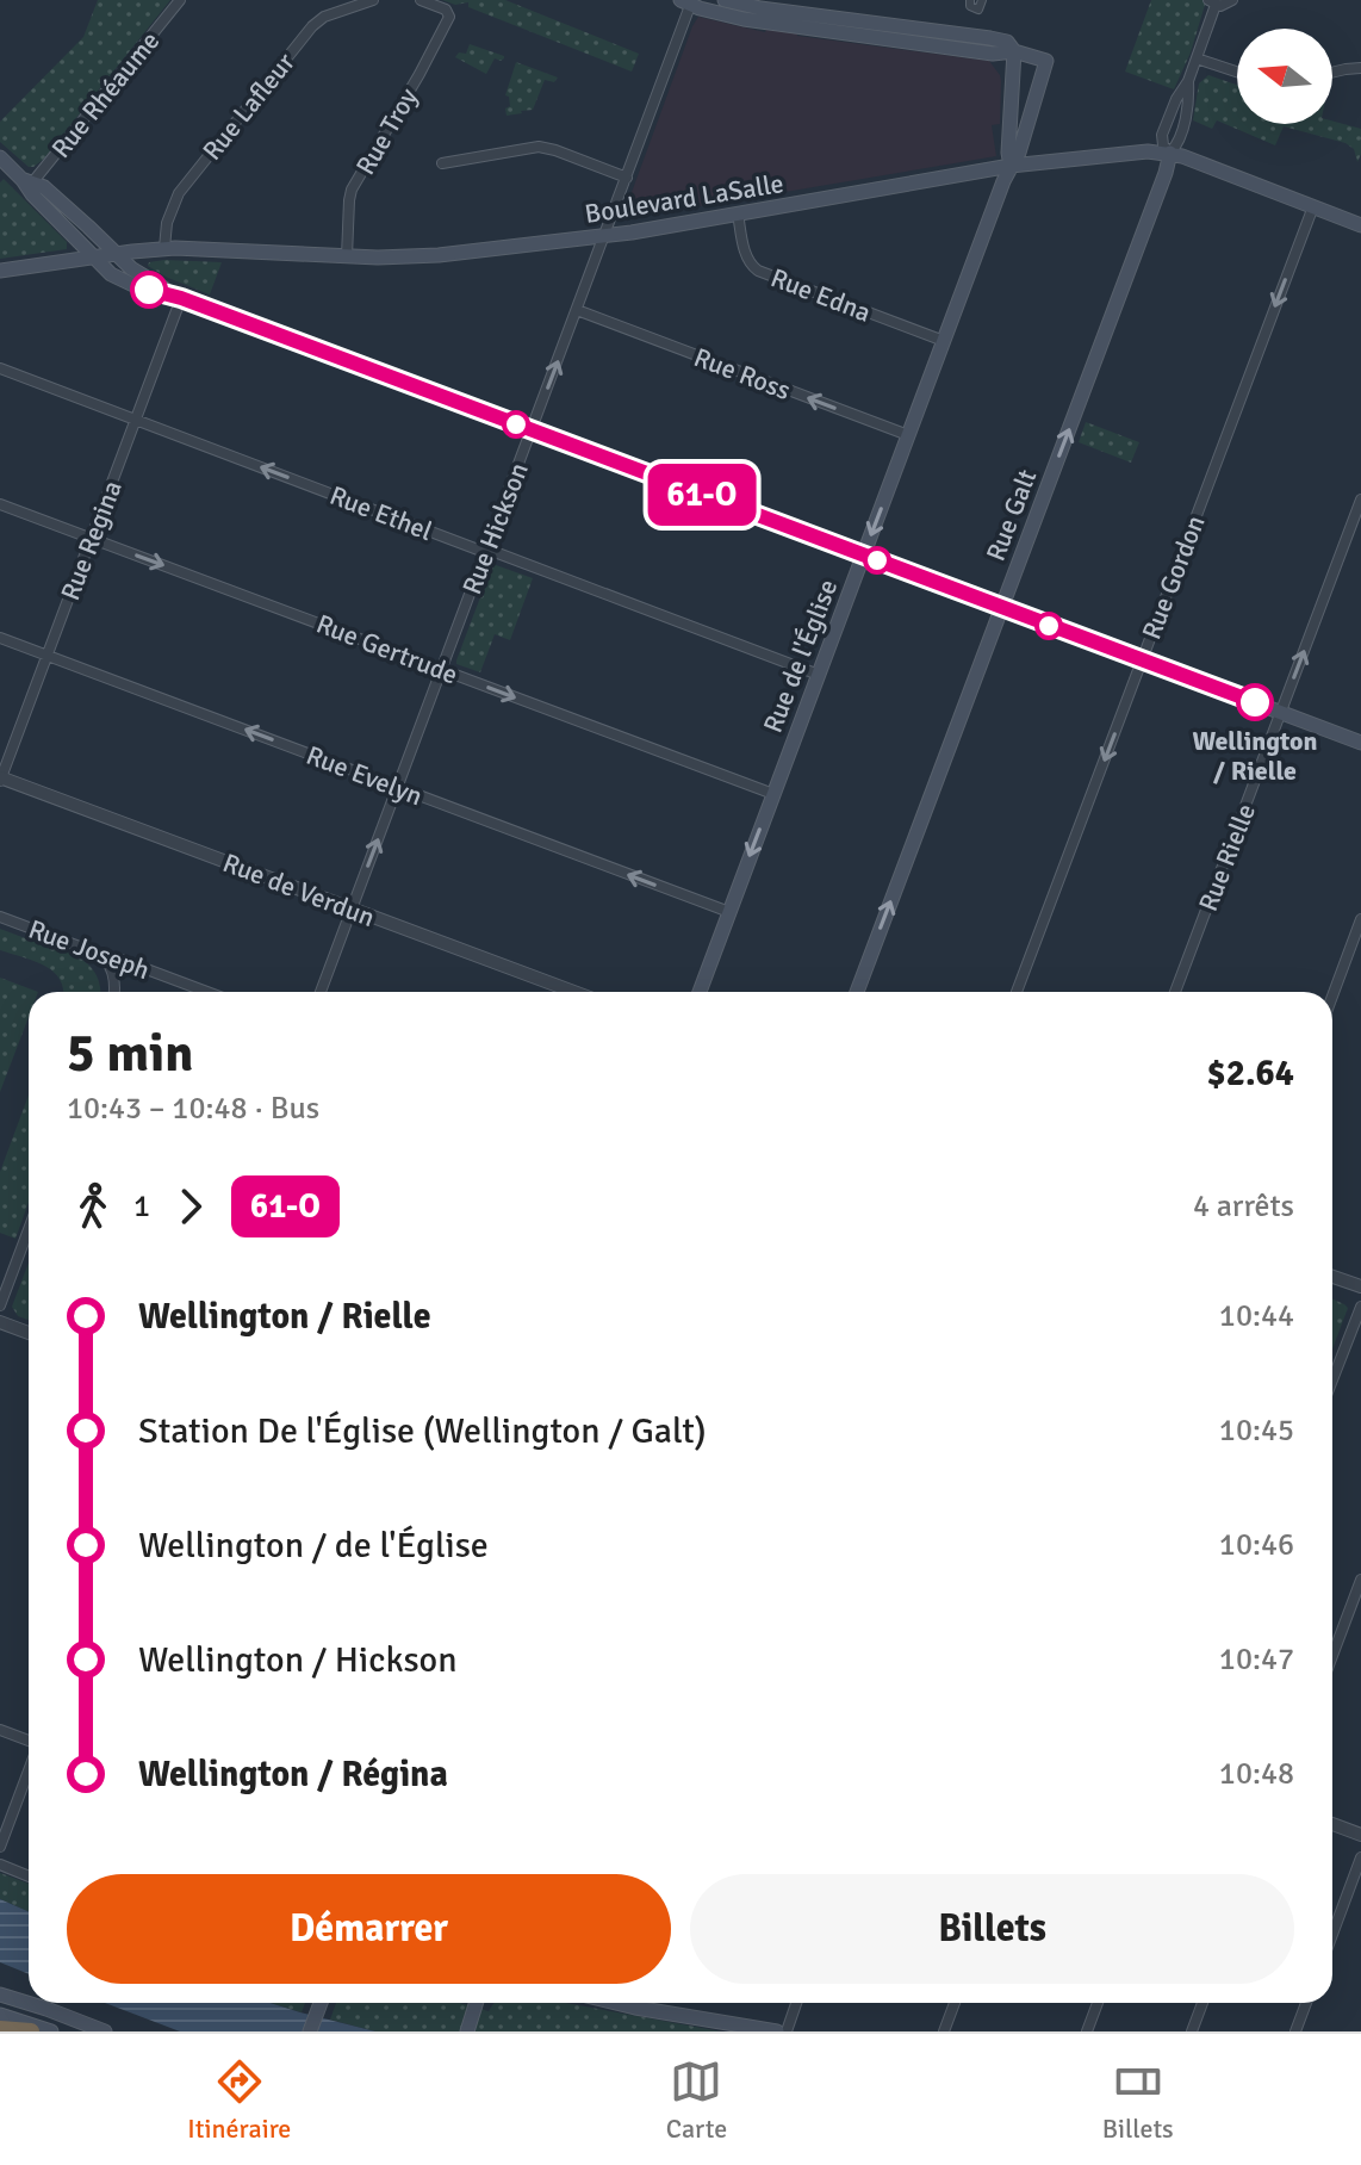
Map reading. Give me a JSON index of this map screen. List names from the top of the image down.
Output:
{
  "streets": {
    "main road": ["Boulevard LaSalle", "Rue Galt", "Rue de l'Église"],
    "street": [
      "Rue Rhéaume",
      "Rue Lafleur",
      "Rue Troy",
      "Rue Edna",
      "Rue Ross",
      "Rue Ethel",
      "Rue Hickson",
      "Rue Regina",
      "Rue Gordon",
      "Rue Gertrude",
      "Rue Evelyn",
      "Rue Rielle",
      "Rue de Verdun",
      "Rue Joseph"
    ]
  },
  "crossings": [
    ["Rue Lafleur", "Boulevard LaSalle"],
    ["Rue Troy", "Boulevard LaSalle"],
    ["Boulevard LaSalle", "Rue Edna"],
    ["Boulevard LaSalle", "Rue Galt"],
    ["Boulevard LaSalle", "Rue Hickson"],
    ["Boulevard LaSalle", "Rue Gordon"],
    ["Boulevard LaSalle", "Rue de l'Église"],
    ["Rue Edna", "Rue de l'Église"],
    ["Rue Ross", "Rue Hickson"],
    ["Rue Ross", "Rue de l'Église"],
    ["Rue Ethel", "Rue Hickson"],
    ["Rue Ethel", "Rue Regina"],
    ["Rue Ethel", "Rue de l'Église"],
    ["Rue Hickson", "Rue Gertrude"],
    ["Rue Hickson", "Rue Evelyn"],
    ["Rue Hickson", "Rue de Verdun"],
    ["Rue Regina", "Rue Gertrude"],
    ["Rue Regina", "Rue Evelyn"],
    ["Rue Regina", "Rue de Verdun"],
    ["Rue Gertrude", "Rue de l'Église"],
    ["Rue de l'Église", "Rue Evelyn"]
  ],
  "one_way": [
    "Rue Ross",
    "Rue Ethel",
    "Rue Galt",
    "Rue Gordon",
    "Rue Gertrude",
    "Rue Evelyn",
    "Rue Rielle"
  ],
  "places": ["Wellington / Rielle"],
  "lines": ["bus line 61-O"],
  "north": "left",
  "page": {
    "on_map": "61-O",
    "heading": ["5 min", "10:43 – 10:48 · Bus", "$2.64"],
    "legs": ["1", "61-O", "4 arrêts"],
    "list": [
      {
        "name": "Wellington / Rielle",
        "value": "10:44"
      },
      {
        "name": "Station De l'Église (Wellington / Galt)",
        "value": "10:45"
      },
      {
        "name": "Wellington / de l'Église",
        "value": "10:46"
      },
      {
        "name": "Wellington / Hickson",
        "value": "10:47"
      },
      {
        "name": "Wellington / Régina",
        "value": "10:48"
      }
    ],
    "buttons": ["Démarrer", "Billets"],
    "tabs": ["Itinéraire", "Carte", "Billets"]
  }
}
